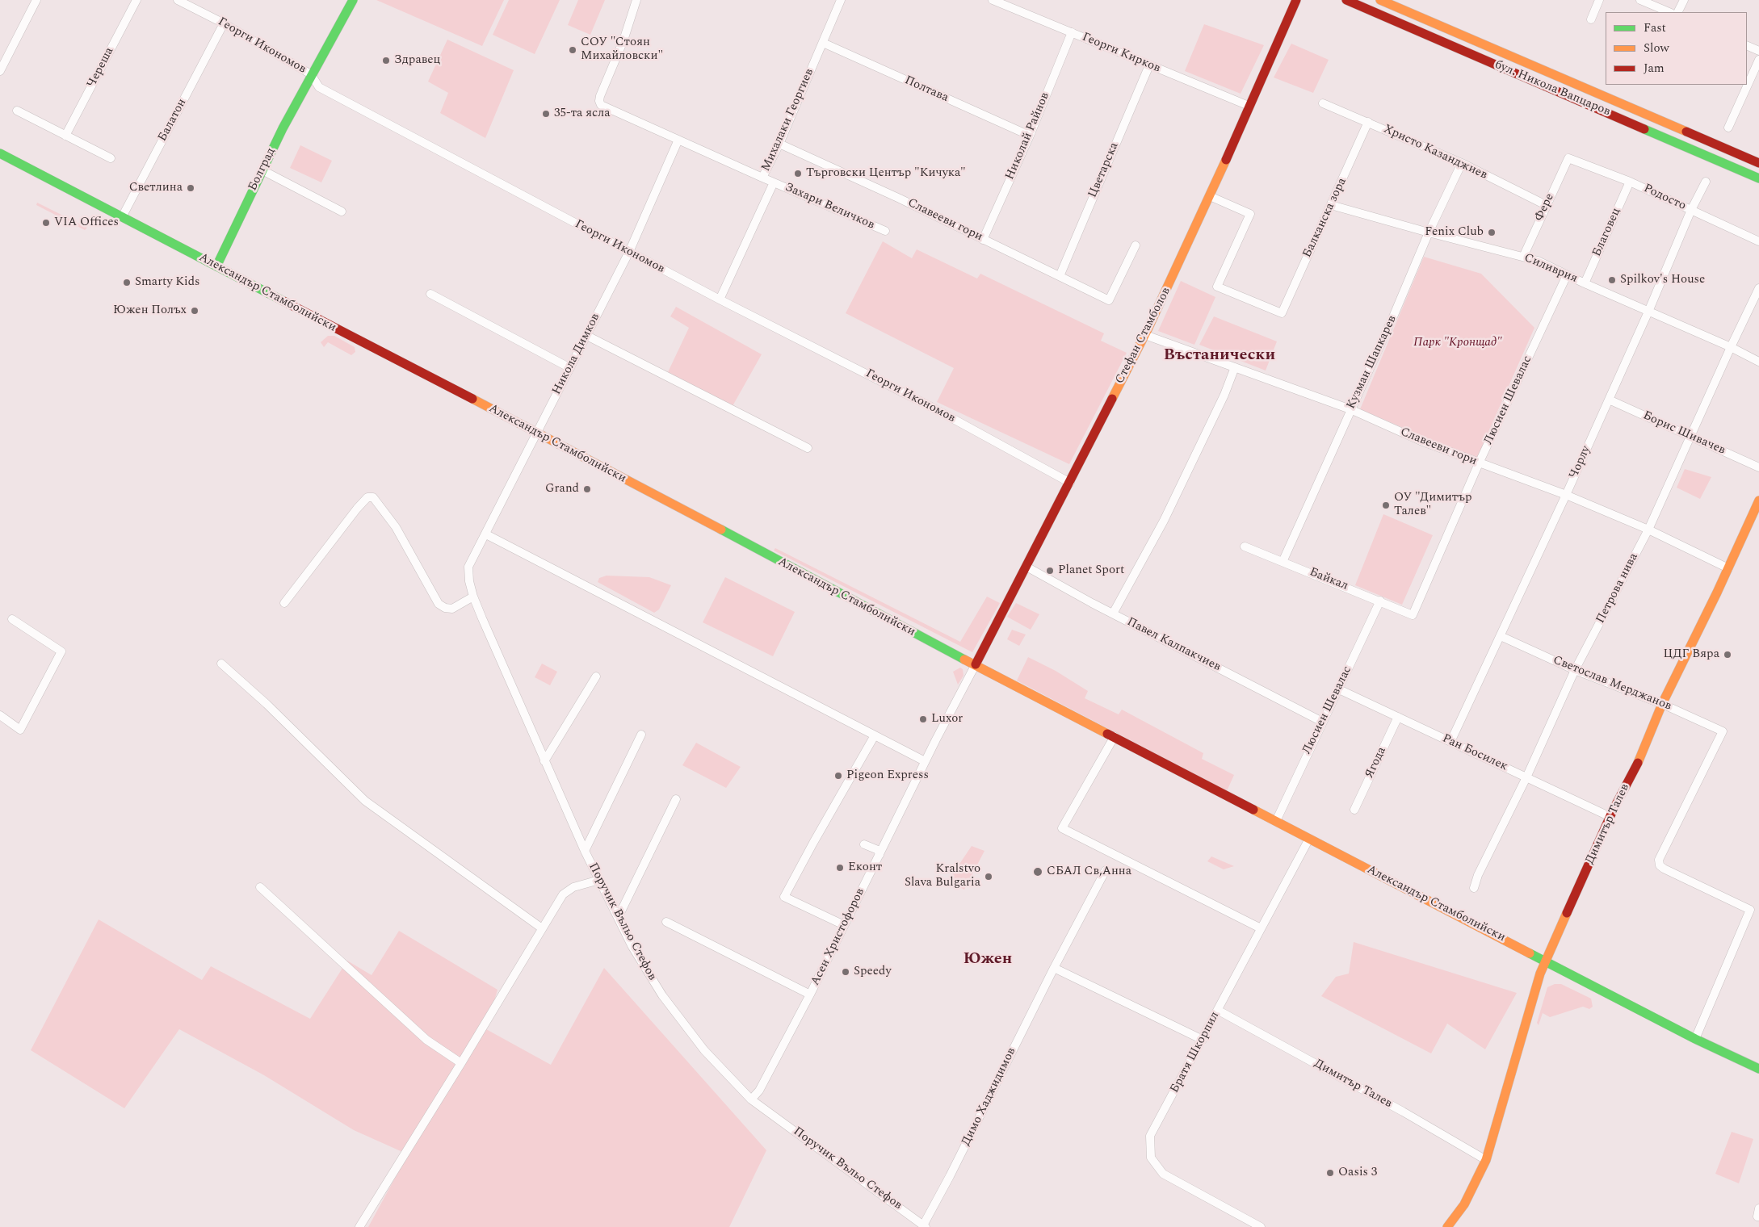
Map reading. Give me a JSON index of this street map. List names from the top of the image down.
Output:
{
  "streets": {
    "street": [
      "Георги Икономов",
      "Георги Кирков",
      "Череша",
      "бул. Никола Вапцаров",
      "Полтава",
      "Балатон",
      "Михалаки Георгиев",
      "Николай Райнов",
      "Христо Казанджиев",
      "Болград",
      "Цветарска",
      "Родосто",
      "Захари Величков",
      "Фере",
      "Балканска зора",
      "Славееви гори",
      "Благовец",
      "Силиврия",
      "Александър Стамболийски",
      "Стефан Стамболов",
      "Никола Димков",
      "Кузман Шапкарев",
      "Люсиен Шевалас",
      "Борис Шивачев",
      "Чорлу",
      "Байкал",
      "Петрова нива",
      "Павел Калпакчиев",
      "Светослав Мерджанов",
      "Ран Босилек",
      "Ягода",
      "Димитър Талев",
      "Поручик Въльо Стефов",
      "Асен Христофоров",
      "Братя Шкорпил",
      "Димо Хаджидимов"
    ]
  },
  "crossings": [
    ["Георги Икономов", "Балатон"],
    ["Георги Икономов", "Михалаки Георгиев"],
    ["Георги Икономов", "Болград"],
    ["Георги Икономов", "Стефан Стамболов"],
    ["Георги Икономов", "Никола Димков"],
    ["Георги Кирков", "Николай Райнов"],
    ["Георги Кирков", "Цветарска"],
    ["Георги Кирков", "Стефан Стамболов"],
    ["Полтава", "Михалаки Георгиев"],
    ["Полтава", "Николай Райнов"],
    ["Балатон", "Александър Стамболийски"],
    ["Михалаки Георгиев", "Захари Величков"],
    ["Михалаки Георгиев", "Славееви гори"],
    ["Николай Райнов", "Славееви гори"],
    ["Христо Казанджиев", "Фере"],
    ["Христо Казанджиев", "Балканска зора"],
    ["Христо Казанджиев", "Кузман Шапкарев"],
    ["Болград", "Александър Стамболийски"],
    ["Цветарска", "Славееви гори"],
    ["Родосто", "Фере"],
    ["Родосто", "Благовец"],
    ["Родосто", "Чорлу"],
    ["Фере", "Силиврия"],
    ["Балканска зора", "Силиврия"],
    ["Балканска зора", "Стефан Стамболов"],
    ["Славееви гори", "Стефан Стамболов"],
    ["Славееви гори", "Кузман Шапкарев"],
    ["Славееви гори", "Люсиен Шевалас"],
    ["Славееви гори", "Чорлу"],
    ["Славееви гори", "Петрова нива"],
    ["Славееви гори", "Димитър Талев"],
    ["Благовец", "Силиврия"],
    ["Силиврия", "Кузман Шапкарев"],
    ["Силиврия", "Люсиен Шевалас"],
    ["Силиврия", "Чорлу"],
    ["Силиврия", "Петрова нива"],
    ["Александър Стамболийски", "Стефан Стамболов"],
    ["Александър Стамболийски", "Никола Димков"],
    ["Александър Стамболийски", "Люсиен Шевалас"],
    ["Александър Стамболийски", "Светослав Мерджанов"],
    ["Александър Стамболийски", "Димитър Талев"],
    ["Александър Стамболийски", "Асен Христофоров"],
    ["Александър Стамболийски", "Братя Шкорпил"],
    ["Стефан Стамболов", "Павел Калпакчиев"],
    ["Стефан Стамболов", "Асен Христофоров"],
    ["Никола Димков", "Поручик Въльо Стефов"],
    ["Кузман Шапкарев", "Байкал"],
    ["Люсиен Шевалас", "Байкал"],
    ["Люсиен Шевалас", "Павел Калпакчиев"],
    ["Люсиен Шевалас", "Ран Босилек"],
    ["Борис Шивачев", "Чорлу"],
    ["Борис Шивачев", "Петрова нива"],
    ["Чорлу", "Светослав Мерджанов"],
    ["Чорлу", "Ран Босилек"],
    ["Петрова нива", "Светослав Мерджанов"],
    ["Петрова нива", "Ран Босилек"],
    ["Светослав Мерджанов", "Димитър Талев"],
    ["Ран Босилек", "Ягода"],
    ["Ран Босилек", "Димитър Талев"],
    ["Димитър Талев", "Братя Шкорпил"],
    ["Поручик Въльо Стефов", "Асен Христофоров"],
    ["Поручик Въльо Стефов", "Димо Хаджидимов"]
  ],
  "districts": ["Въстанически", "Южен"],
  "parks": ["Парк \"Кронщад\""],
  "places": [
    "СОУ \"Стоян Михайловски\"",
    "Здравец",
    "35-та ясла",
    "Търговски Център \"Кичука\"",
    "Светлина",
    "VIA Offices",
    "Fenix Club",
    "Spilkov's House",
    "Smarty Kids",
    "Южен Полъх",
    "Grand",
    "ОУ \"Димитър Талев\"",
    "Planet Sport",
    "ЦДГ Вяра",
    "Luxor",
    "Pigeon Express",
    "Еконт",
    "СБАЛ Св,Анна",
    "Kralstvo Slava Bulgaria",
    "Speedy",
    "Oasis 3"
  ],
  "legend": ["Fast", "Slow", "Jam"]
}
